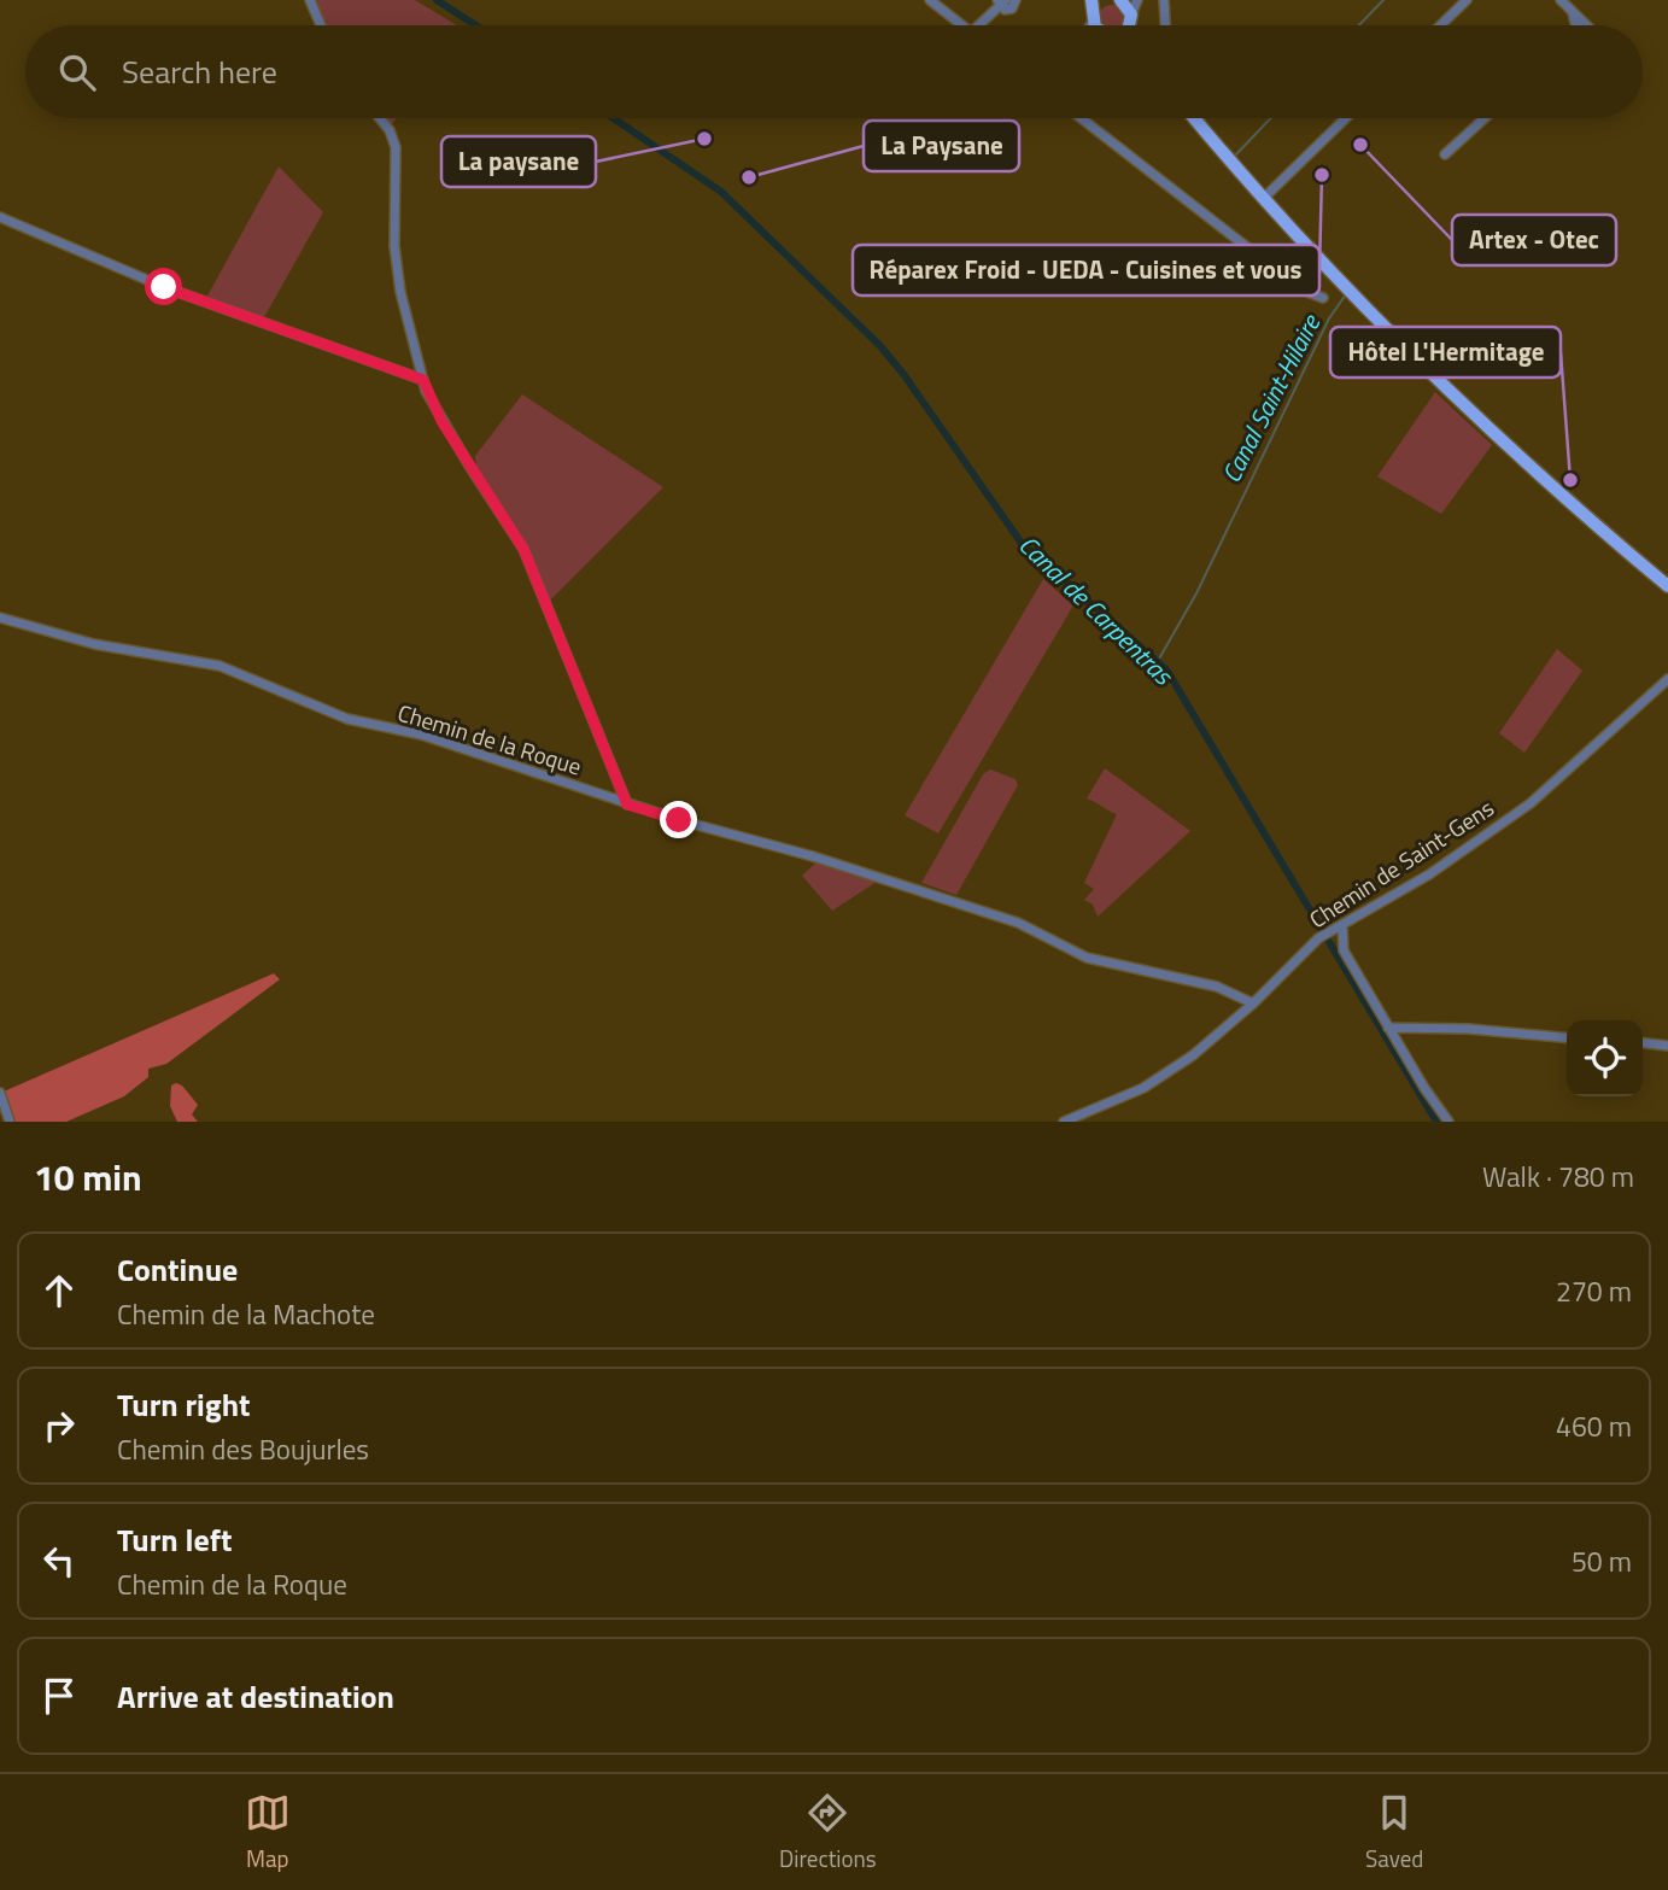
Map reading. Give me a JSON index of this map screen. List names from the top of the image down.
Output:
{
  "streets": {
    "street": ["Chemin de la Roque", "Chemin de Saint-Gens"]
  },
  "crossings": [
    ["Chemin de la Roque", "Chemin de Saint-Gens"]
  ],
  "water": ["Canal Saint-Hilaire", "Canal de Carpentras"],
  "places": [
    "La paysane",
    "Artex - Otec",
    "Réparex Froid - UEDA - Cuisines et vous",
    "La Paysane",
    "Hôtel L'Hermitage"
  ],
  "page": {
    "search": "Search here",
    "heading": ["10 min", "Walk · 780 m"],
    "list": [
      ["Continue", "Chemin de la Machote", "270 m"],
      ["Turn right", "Chemin des Boujurles", "460 m"],
      ["Turn left", "Chemin de la Roque", "50 m"],
      "Arrive at destination"
    ],
    "nav": ["Map", "Directions", "Saved"]
  }
}
